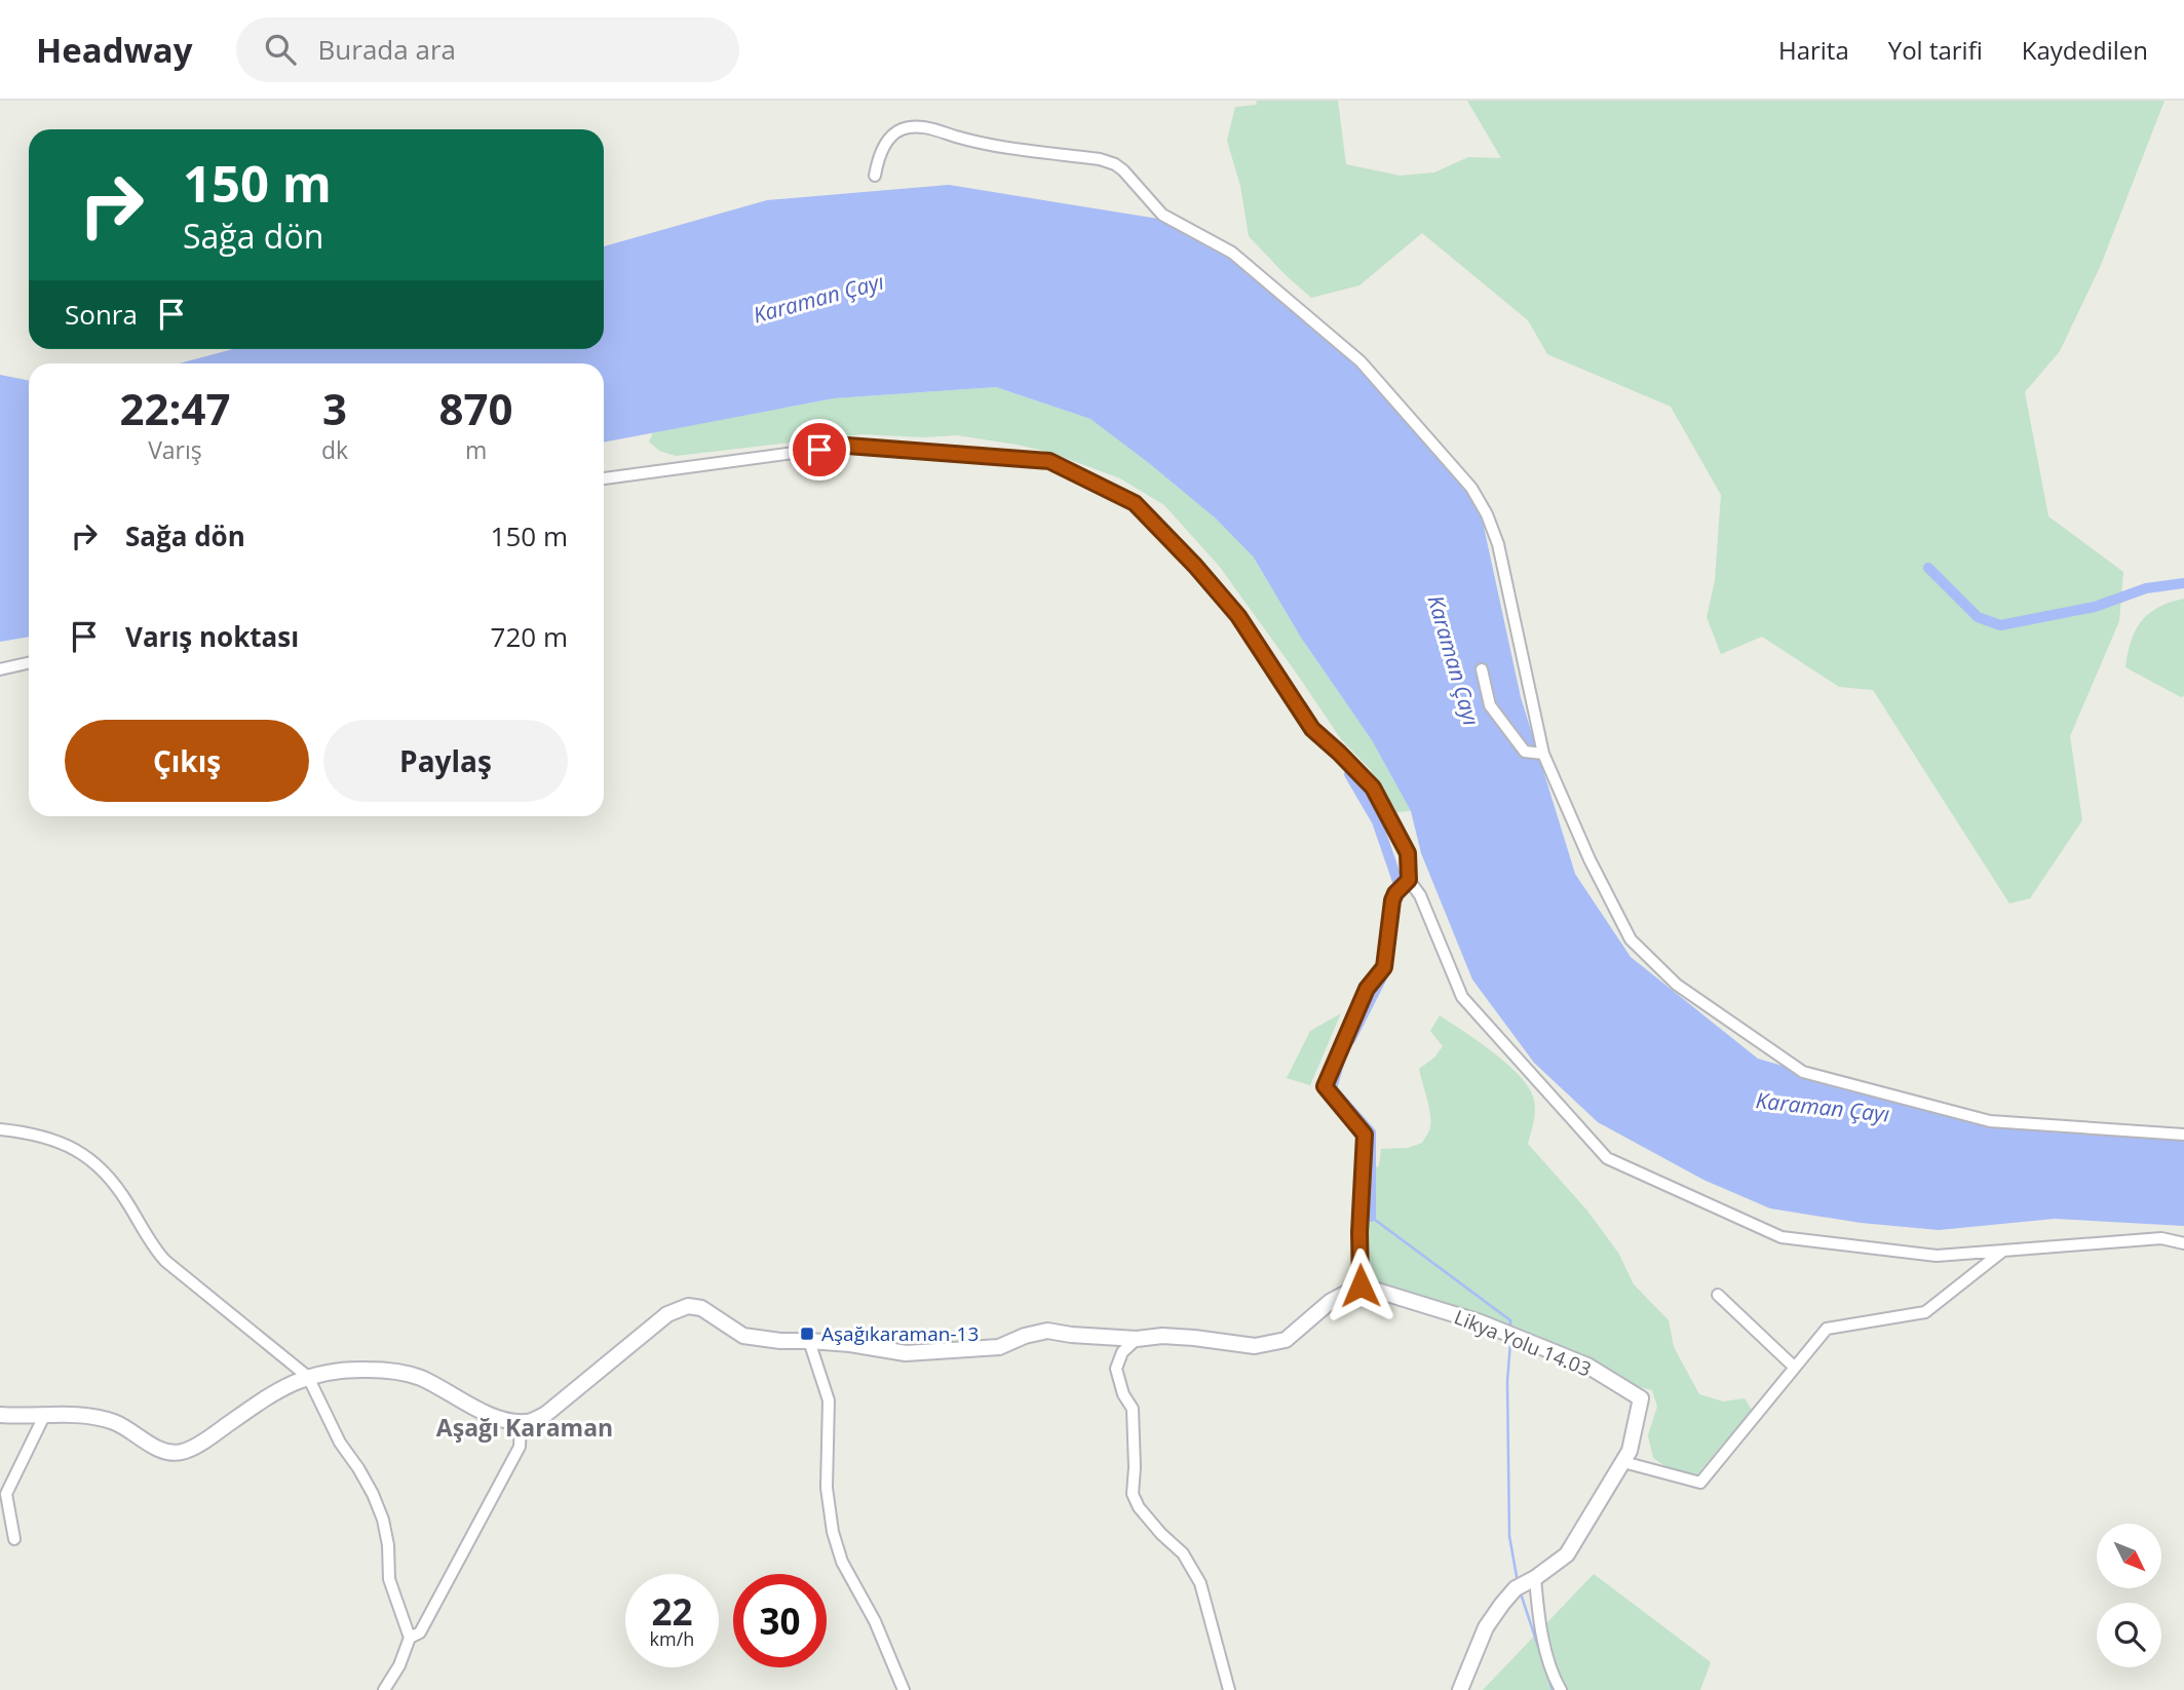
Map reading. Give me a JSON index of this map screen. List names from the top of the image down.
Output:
{
  "streets": {
    "street": ["Likya Yolu 14.03"]
  },
  "districts": ["Aşağı Karaman"],
  "water": ["Karaman Çayı"],
  "places": {
    "transit": ["Aşağıkaraman-13"]
  },
  "north": "bottom right",
  "page": {
    "header": "Headway",
    "search": "Burada ara",
    "nav": ["Harita", "Yol tarifi", "Kaydedilen"],
    "turn": ["150 m", "Sağa dön"],
    "then": "Sonra",
    "eta": [
      "22:47",
      "Varış",
      "3",
      "dk",
      "870",
      "m"
    ],
    "list": [
      {
        "name": "Sağa dön",
        "value": "150 m"
      },
      {
        "name": "Varış noktası",
        "value": "720 m"
      }
    ],
    "buttons": ["Çıkış", "Paylaş"],
    "speed": "22 km/h",
    "limit": "30"
  }
}
